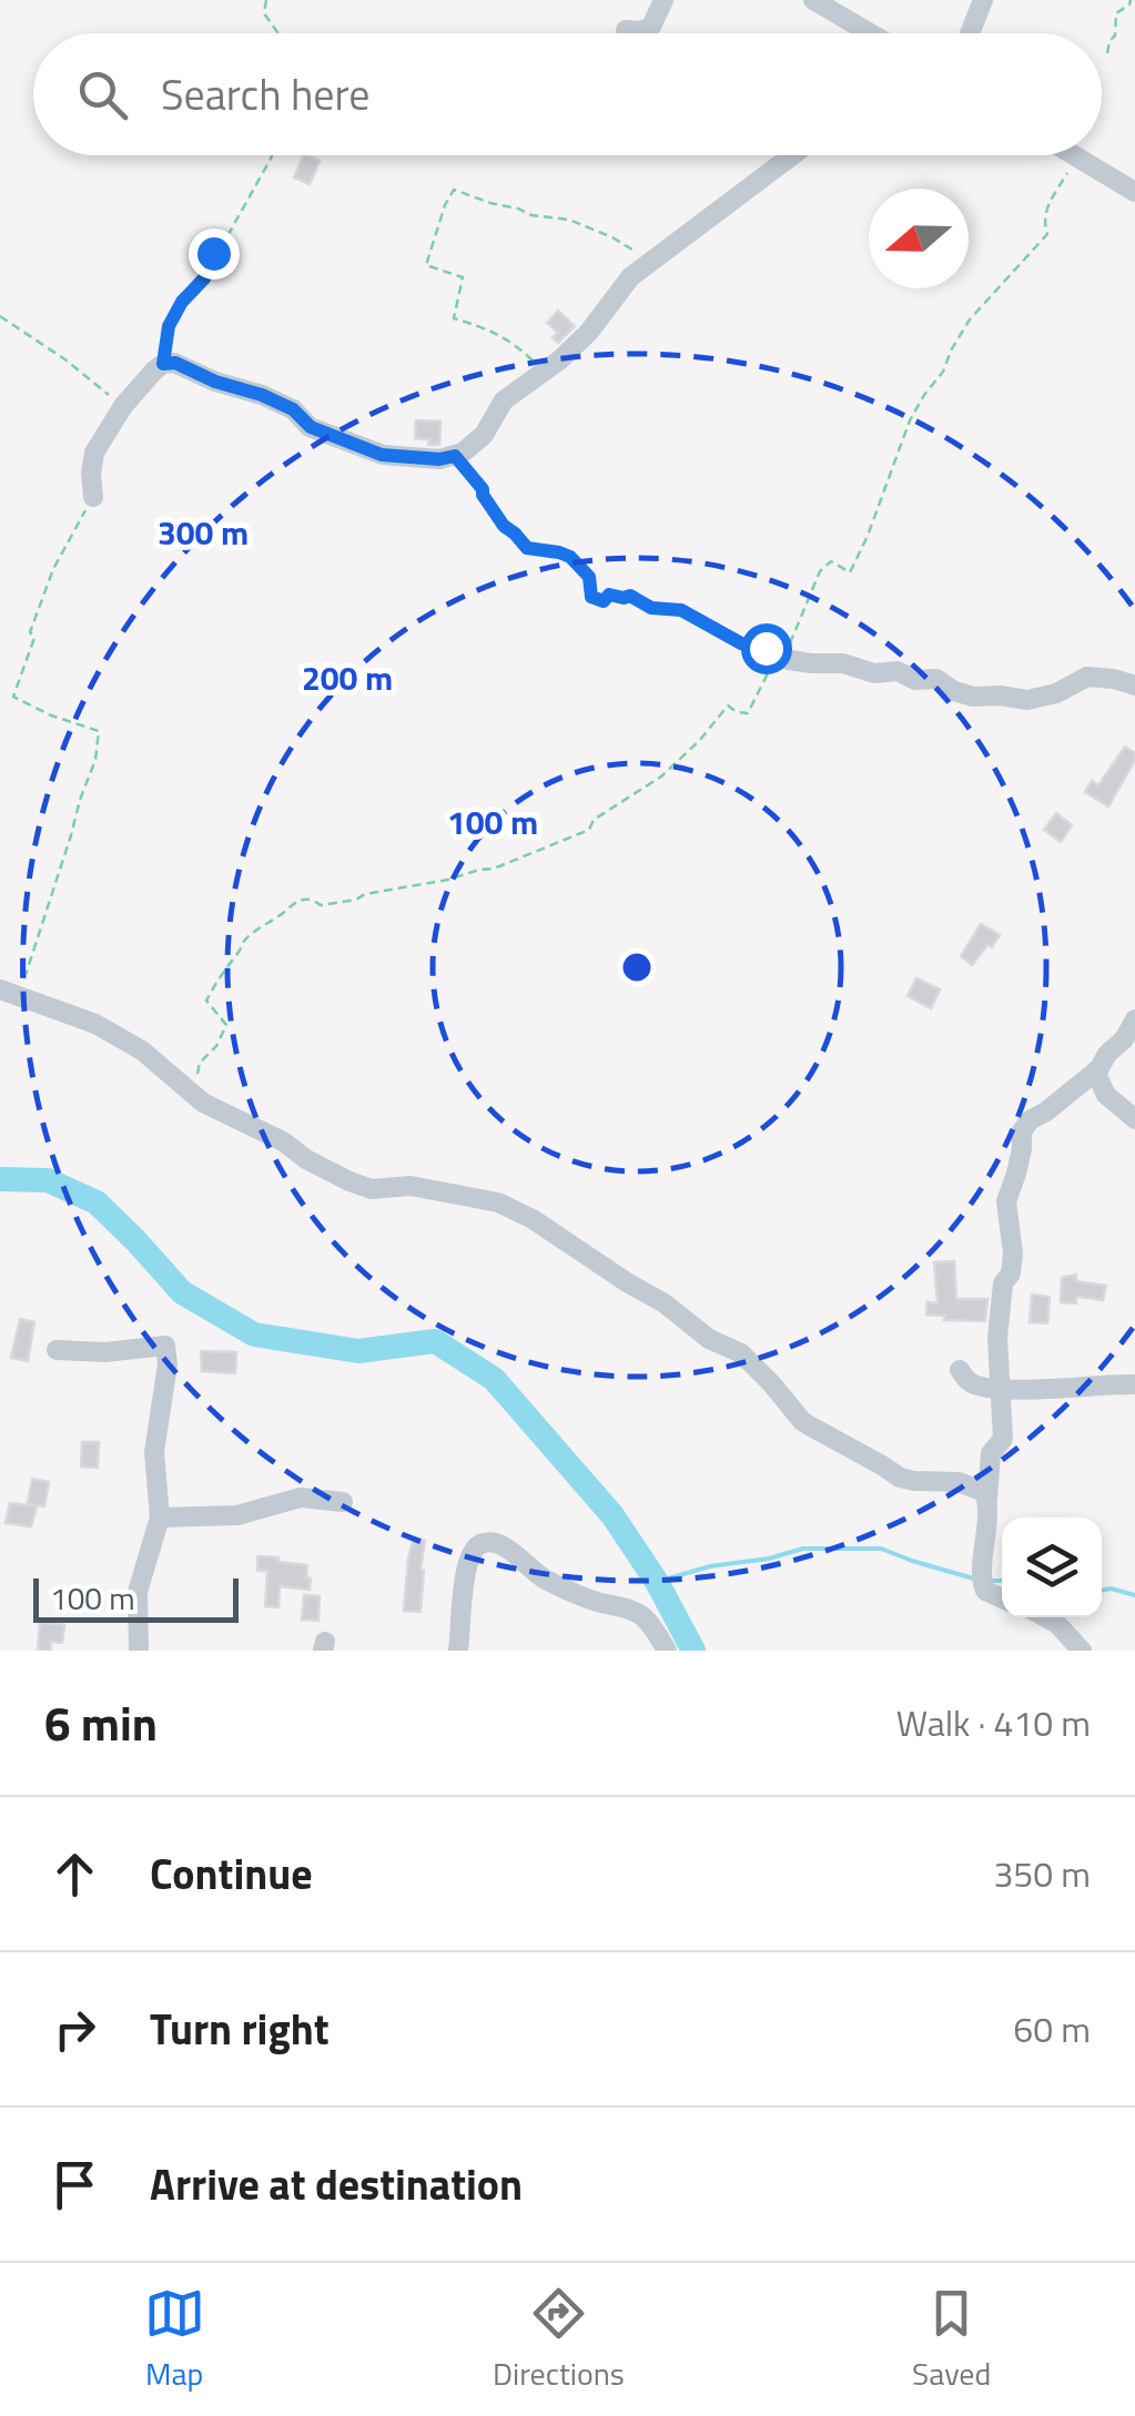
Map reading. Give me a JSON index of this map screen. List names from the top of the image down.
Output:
{
  "scale_bar": "100 m",
  "north": "left",
  "page": {
    "search": "Search here",
    "scale": "100 m",
    "heading": ["6 min", "Walk · 410 m"],
    "list": [
      ["Continue", "350 m"],
      ["Turn right", "60 m"],
      "Arrive at destination"
    ],
    "nav": ["Map", "Directions", "Saved"]
  },
  "rings": ["300 m", "200 m", "100 m"]
}
